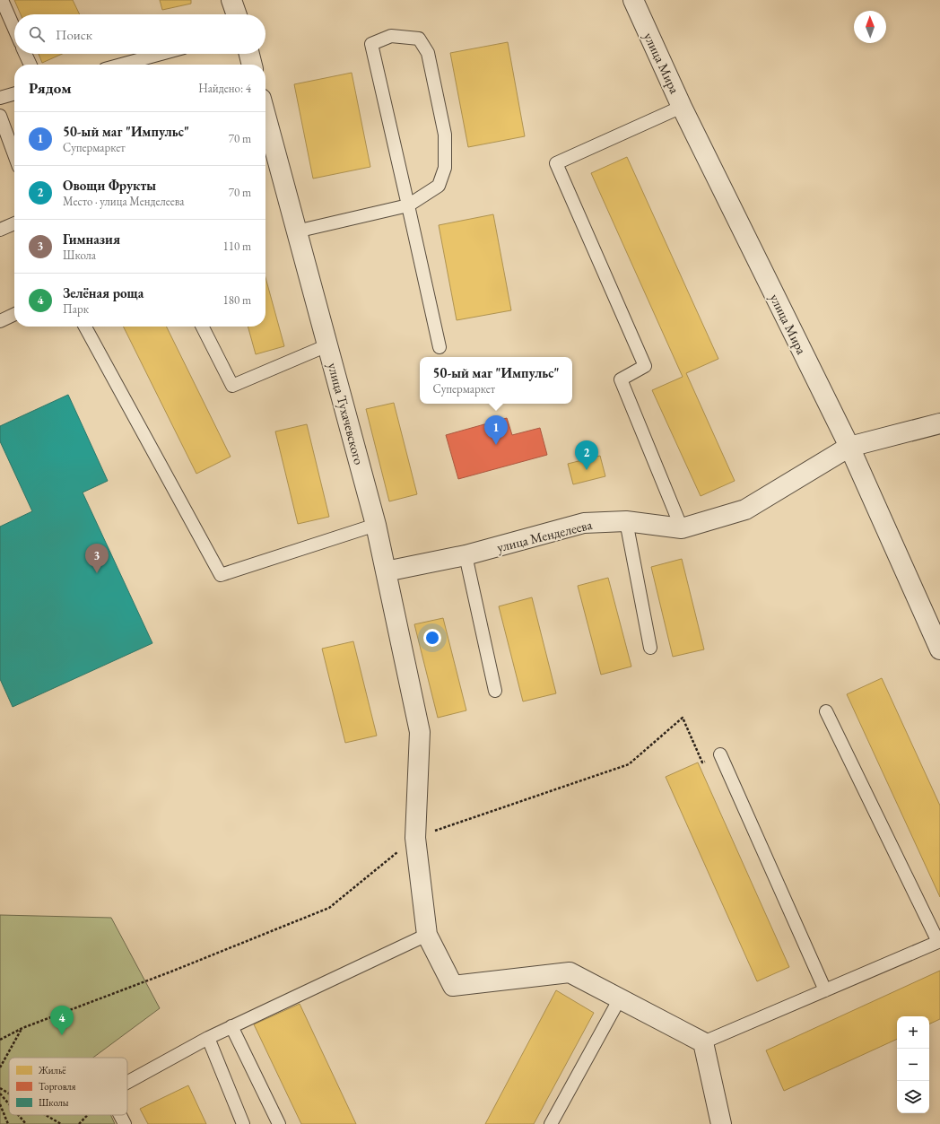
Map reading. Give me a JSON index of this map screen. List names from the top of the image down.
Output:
{
  "streets": {
    "street": ["улица Мира", "улица Тухачевского", "улица Менделеева"]
  },
  "crossings": [
    ["улица Мира", "улица Менделеева"],
    ["улица Тухачевского", "улица Менделеева"]
  ],
  "legend": ["Жильё", "Торговля", "Школы"],
  "north": "top",
  "page": {
    "search": "Поиск",
    "heading": ["Рядом", "Найдено: 4"],
    "list": [
      {
        "mark": "1",
        "name": "50-ый маг \"Импульс\"",
        "note": "Супермаркет",
        "value": "70 m"
      },
      {
        "mark": "2",
        "name": "Овощи Фрукты",
        "note": "Место · улица Менделеева",
        "value": "70 m"
      },
      {
        "mark": "3",
        "name": "Гимназия",
        "note": "Школа",
        "value": "110 m"
      },
      {
        "mark": "4",
        "name": "Зелёная роща",
        "note": "Парк",
        "value": "180 m"
      }
    ],
    "popup": ["50-ый маг \"Импульс\"", "Супермаркет"],
    "pins": [
      "1",
      "2",
      "3",
      "4"
    ],
    "map_buttons": ["+", "−"]
  }
}
